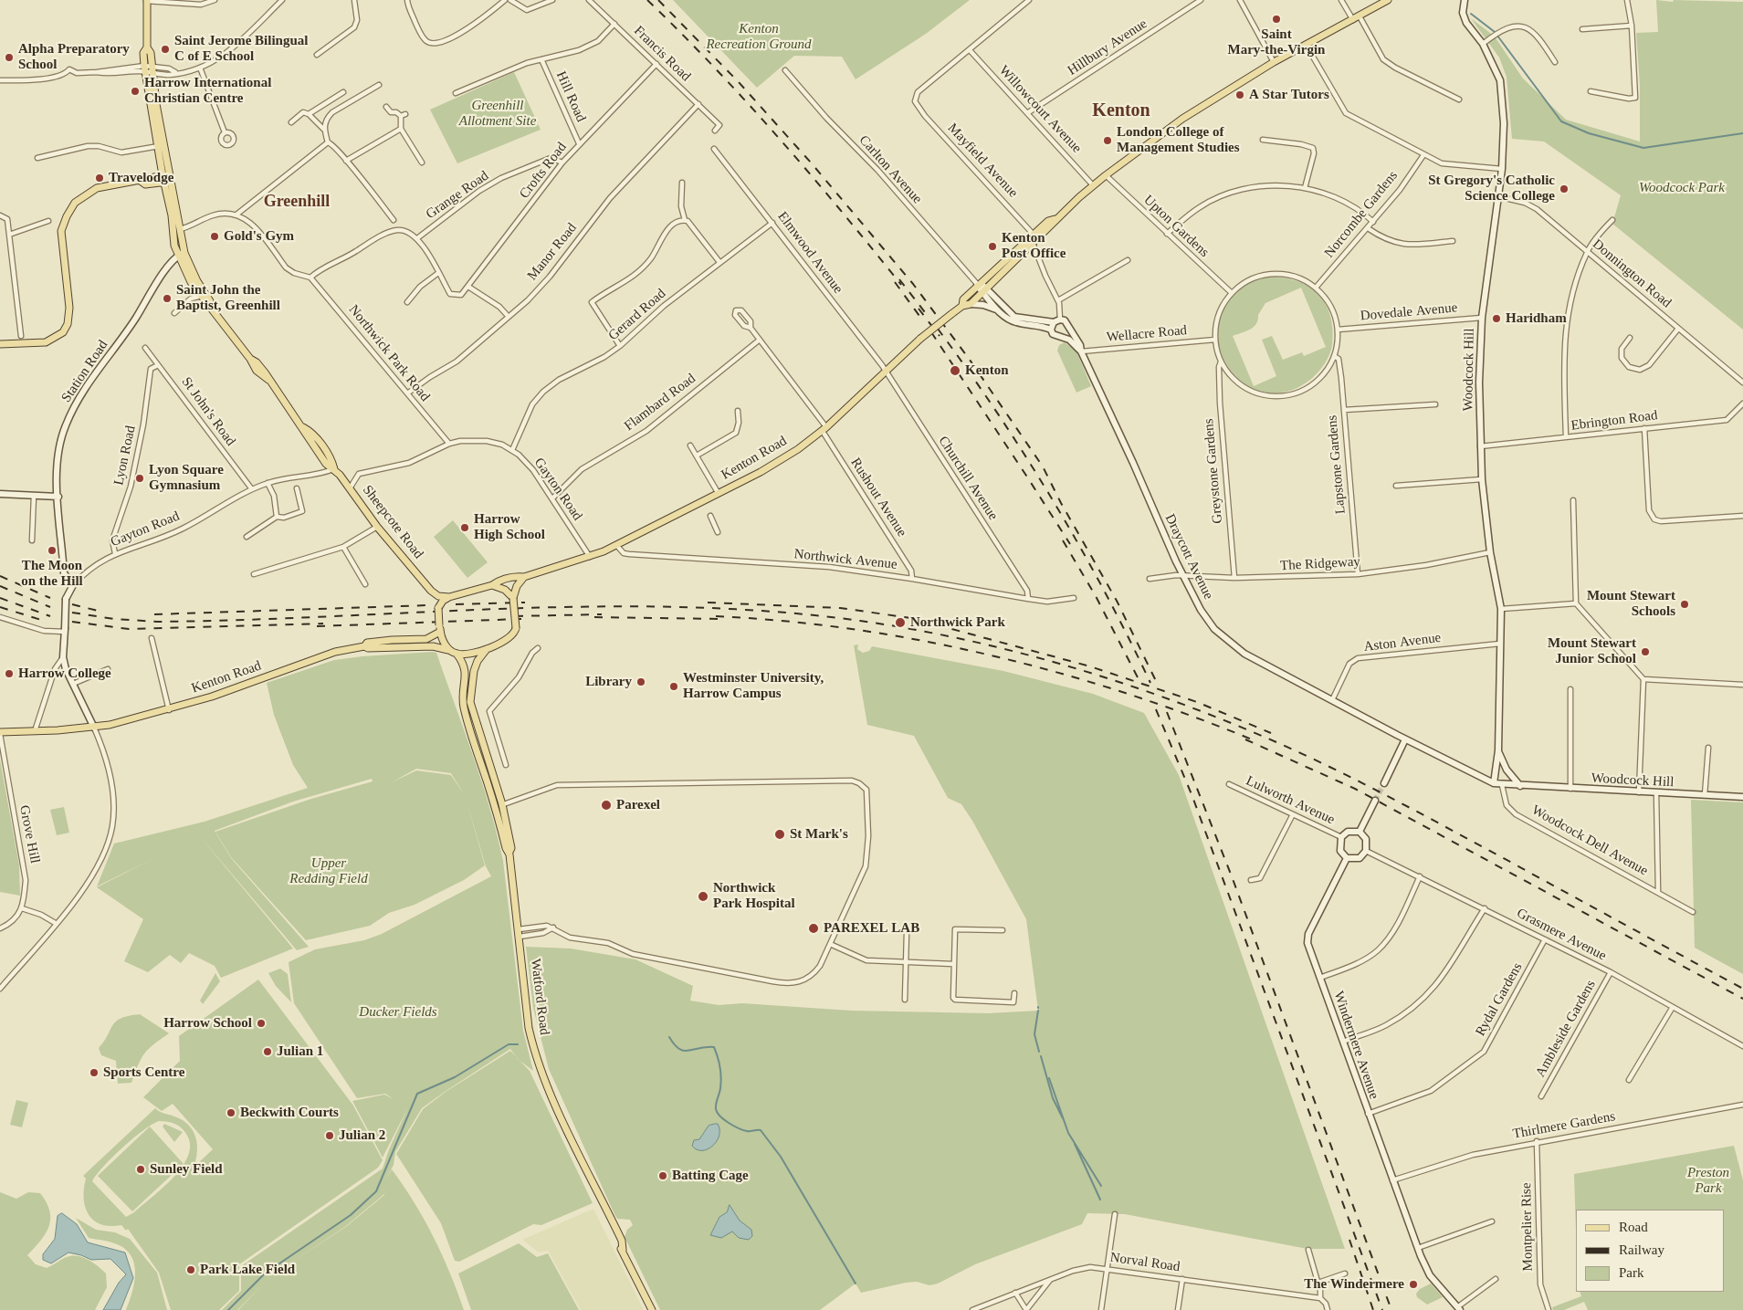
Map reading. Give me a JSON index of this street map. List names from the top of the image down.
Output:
{
  "streets": {
    "main road": ["Kenton Road", "Sheepcote Road", "Watford Road"],
    "street": [
      "Hillbury Avenue",
      "Francis Road",
      "Hill Road",
      "Willowcourt Avenue",
      "Mayfield Avenue",
      "Carlton Avenue",
      "Crofts Road",
      "Grange Road",
      "Norcombe Gardens",
      "Upton Gardens",
      "Manor Road",
      "Elmwood Avenue",
      "Donnington Road",
      "Dovedale Avenue",
      "Gerard Road",
      "Wellacre Road",
      "Northwick Park Road",
      "Woodcock Hill",
      "Station Road",
      "Flambard Road",
      "St John's Road",
      "Ebrington Road",
      "Lyon Road",
      "Lapstone Gardens",
      "Greystone Gardens",
      "Churchill Avenue",
      "Gayton Road",
      "Rushout Avenue",
      "Draycott Avenue",
      "Northwick Avenue",
      "The Ridgeway",
      "Aston Avenue",
      "Lulworth Avenue",
      "Grove Hill",
      "Woodcock Dell Avenue",
      "Grasmere Avenue",
      "Rydal Gardens",
      "Ambleside Gardens",
      "Windermere Avenue",
      "Thirlmere Gardens",
      "Montpelier Rise",
      "Norval Road"
    ]
  },
  "crossings": [
    ["Hillbury Avenue", "Willowcourt Avenue"],
    ["Francis Road", "Crofts Road"],
    ["Francis Road", "Manor Road"],
    ["Hill Road", "Crofts Road"],
    ["Willowcourt Avenue", "Mayfield Avenue"],
    ["Willowcourt Avenue", "Kenton Road"],
    ["Mayfield Avenue", "Kenton Road"],
    ["Carlton Avenue", "Kenton Road"],
    ["Crofts Road", "Grange Road"],
    ["Norcombe Gardens", "Upton Gardens"],
    ["Norcombe Gardens", "Dovedale Avenue"],
    ["Norcombe Gardens", "Wellacre Road"],
    ["Norcombe Gardens", "Lapstone Gardens"],
    ["Norcombe Gardens", "Greystone Gardens"],
    ["Upton Gardens", "Dovedale Avenue"],
    ["Upton Gardens", "Wellacre Road"],
    ["Upton Gardens", "Kenton Road"],
    ["Upton Gardens", "Lapstone Gardens"],
    ["Upton Gardens", "Greystone Gardens"],
    ["Manor Road", "Northwick Park Road"],
    ["Elmwood Avenue", "Gerard Road"],
    ["Elmwood Avenue", "Kenton Road"],
    ["Elmwood Avenue", "Churchill Avenue"],
    ["Donnington Road", "Woodcock Hill"],
    ["Dovedale Avenue", "Wellacre Road"],
    ["Dovedale Avenue", "Woodcock Hill"],
    ["Dovedale Avenue", "Lapstone Gardens"],
    ["Dovedale Avenue", "Greystone Gardens"],
    ["Gerard Road", "Gayton Road"],
    ["Wellacre Road", "Lapstone Gardens"],
    ["Wellacre Road", "Greystone Gardens"],
    ["Wellacre Road", "Draycott Avenue"],
    ["Northwick Park Road", "Gayton Road"],
    ["Woodcock Hill", "Ebrington Road"],
    ["Woodcock Hill", "Draycott Avenue"],
    ["Woodcock Hill", "The Ridgeway"],
    ["Woodcock Hill", "Aston Avenue"],
    ["Woodcock Hill", "Woodcock Dell Avenue"],
    ["Station Road", "Gayton Road"],
    ["Station Road", "Sheepcote Road"],
    ["Flambard Road", "Gayton Road"],
    ["Flambard Road", "Rushout Avenue"],
    ["St John's Road", "Lyon Road"],
    ["St John's Road", "Gayton Road"],
    ["Lyon Road", "Gayton Road"],
    ["Kenton Road", "Churchill Avenue"],
    ["Kenton Road", "Gayton Road"],
    ["Kenton Road", "Rushout Avenue"],
    ["Kenton Road", "Sheepcote Road"],
    ["Kenton Road", "Northwick Avenue"],
    ["Kenton Road", "Grove Hill"],
    ["Kenton Road", "Watford Road"],
    ["Lapstone Gardens", "Greystone Gardens"],
    ["Lapstone Gardens", "The Ridgeway"],
    ["Greystone Gardens", "The Ridgeway"],
    ["Churchill Avenue", "Northwick Avenue"],
    ["Gayton Road", "Sheepcote Road"],
    ["Rushout Avenue", "Northwick Avenue"],
    ["Sheepcote Road", "Watford Road"],
    ["Draycott Avenue", "The Ridgeway"],
    ["Draycott Avenue", "Aston Avenue"],
    ["Lulworth Avenue", "Grasmere Avenue"],
    ["Lulworth Avenue", "Windermere Avenue"],
    ["Grasmere Avenue", "Rydal Gardens"],
    ["Grasmere Avenue", "Ambleside Gardens"],
    ["Grasmere Avenue", "Windermere Avenue"],
    ["Rydal Gardens", "Windermere Avenue"],
    ["Windermere Avenue", "Thirlmere Gardens"],
    ["Thirlmere Gardens", "Montpelier Rise"]
  ],
  "districts": ["Kenton", "Greenhill"],
  "parks": [
    "Kenton Recreation Ground",
    "Greenhill Allotment Site",
    "Woodcock Park",
    "Upper Redding Field",
    "Ducker Fields",
    "Preston Park"
  ],
  "places": [
    "Saint Mary-the-Virgin",
    "Saint Jerome Bilingual C of E School",
    "Alpha Preparatory School",
    "Harrow International Christian Centre",
    "A Star Tutors",
    "London College of Management Studies",
    "Travelodge",
    "St Gregory's Catholic Science College",
    "Gold's Gym",
    "Kenton Post Office",
    "Saint John the Baptist, Greenhill",
    "Haridham",
    "Kenton",
    "Lyon Square Gymnasium",
    "Harrow High School",
    "The Moon on the Hill",
    "Mount Stewart Schools",
    "Northwick Park",
    "Mount Stewart Junior School",
    "Harrow College",
    "Library",
    "Westminster University, Harrow Campus",
    "Parexel",
    "St Mark's",
    "Northwick Park Hospital",
    "PAREXEL LAB",
    "Harrow School",
    "Julian 1",
    "Sports Centre",
    "Beckwith Courts",
    "Julian 2",
    "Sunley Field",
    "Batting Cage",
    "Park Lake Field",
    "The Windermere"
  ],
  "legend": ["Road", "Railway", "Park"]
}
